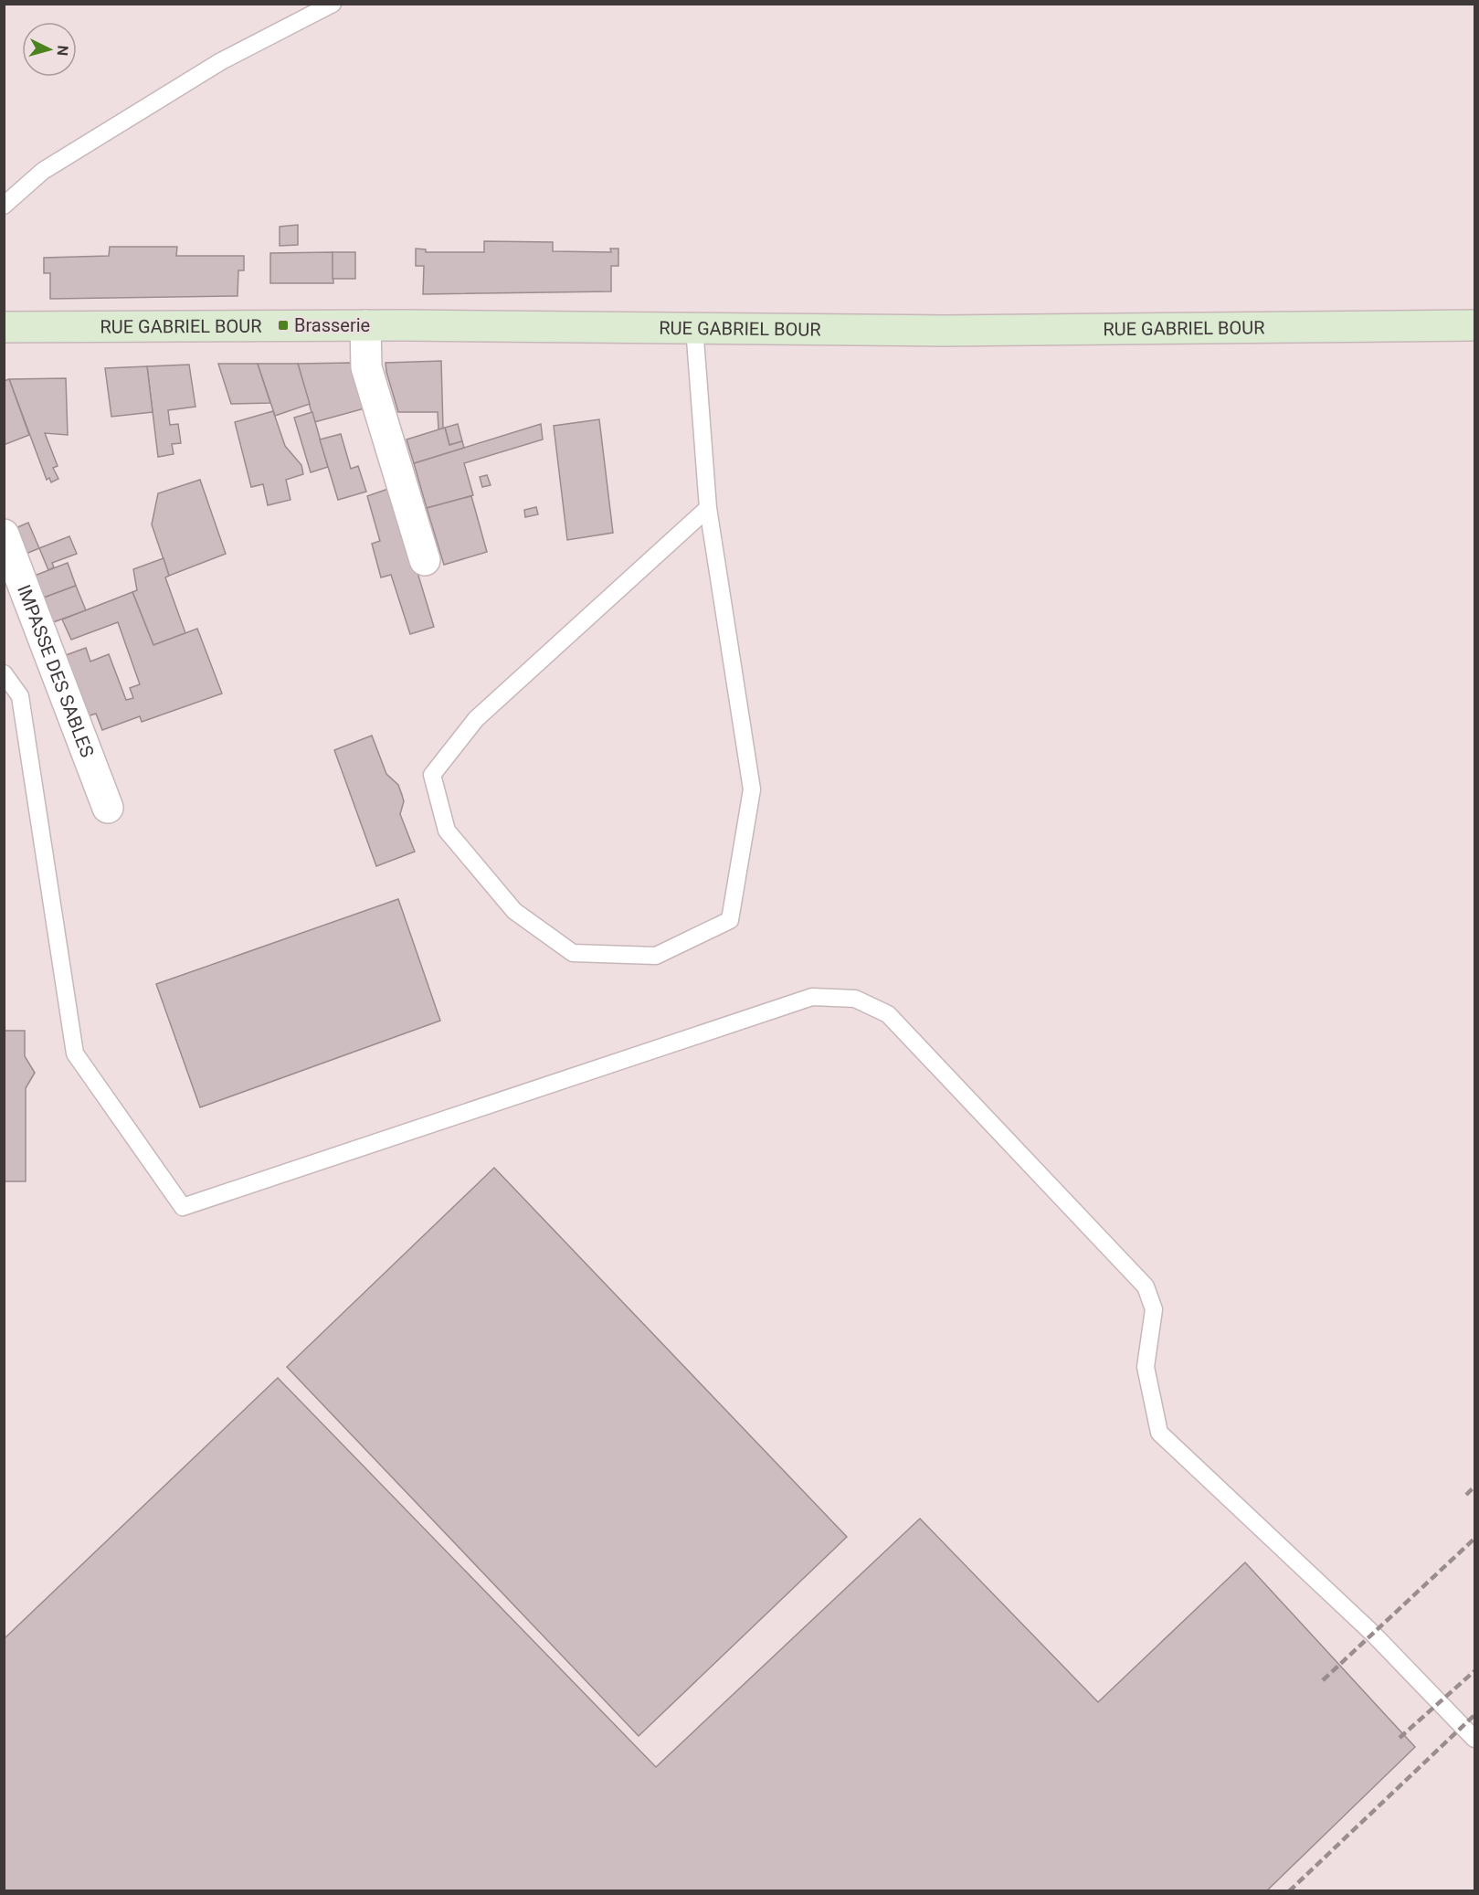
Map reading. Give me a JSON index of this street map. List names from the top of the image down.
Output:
{
  "streets": {
    "main road": ["RUE GABRIEL BOUR"],
    "street": ["IMPASSE DES SABLES"]
  },
  "places": {
    "transit": ["Brasserie"]
  },
  "north": "right"
}
